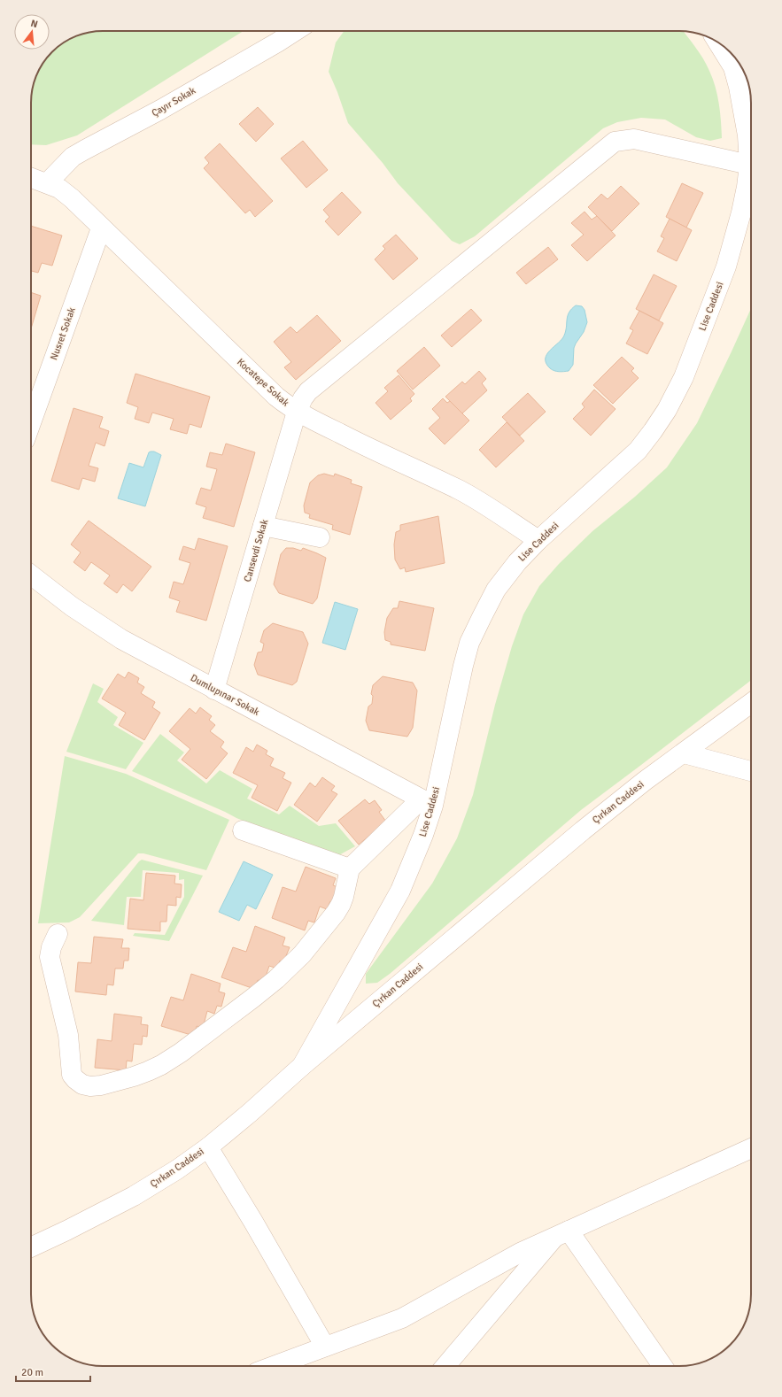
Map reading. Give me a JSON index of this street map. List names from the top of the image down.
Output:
{
  "streets": {
    "street": [
      "Çayır Sokak",
      "Lise Caddesi",
      "Nusret Sokak",
      "Kocatepe Sokak",
      "Cansevdi Sokak",
      "Dumlupınar Sokak",
      "Çırkan Caddesi"
    ]
  },
  "crossings": [
    ["Çayır Sokak", "Kocatepe Sokak"],
    ["Lise Caddesi", "Kocatepe Sokak"],
    ["Lise Caddesi", "Cansevdi Sokak"],
    ["Lise Caddesi", "Dumlupınar Sokak"],
    ["Lise Caddesi", "Çırkan Caddesi"],
    ["Nusret Sokak", "Kocatepe Sokak"],
    ["Kocatepe Sokak", "Cansevdi Sokak"],
    ["Cansevdi Sokak", "Dumlupınar Sokak"]
  ],
  "scale_bar": "20 m",
  "north": "top"
}
